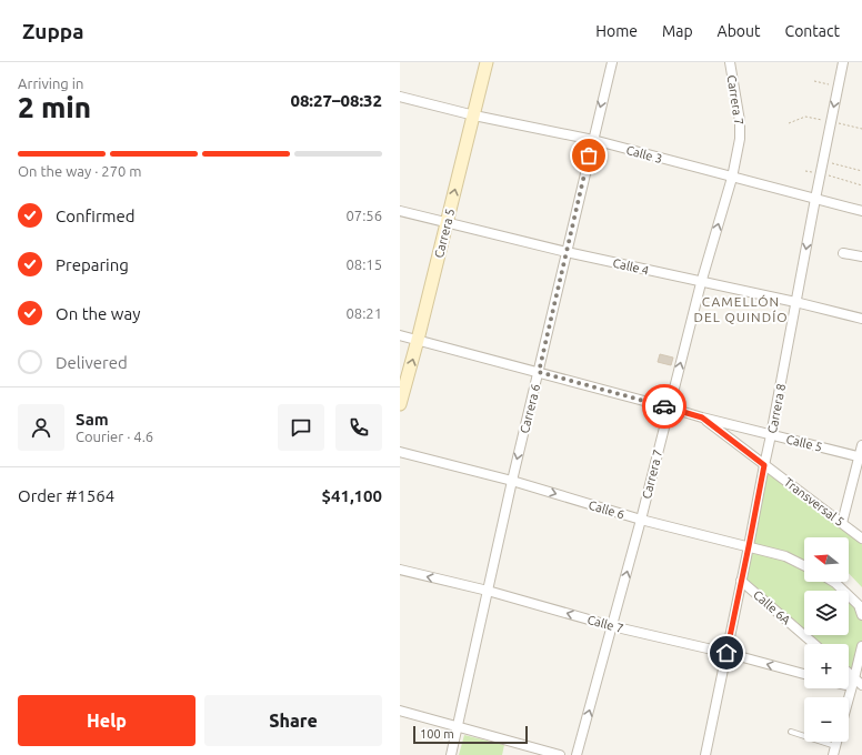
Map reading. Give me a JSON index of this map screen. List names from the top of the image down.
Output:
{
  "streets": {
    "main road": ["Carrera 5"],
    "street": [
      "Carrera 7",
      "Calle 3",
      "Calle 4",
      "Carrera 6",
      "Carrera 8",
      "Calle 5",
      "Transversal 5",
      "Calle 6",
      "Calle 6A",
      "Calle 7"
    ]
  },
  "crossings": [
    ["Carrera 7", "Calle 3"],
    ["Carrera 7", "Calle 4"],
    ["Carrera 7", "Calle 5"],
    ["Carrera 7", "Calle 6"],
    ["Carrera 7", "Calle 7"],
    ["Calle 3", "Carrera 5"],
    ["Calle 3", "Carrera 6"],
    ["Calle 3", "Carrera 8"],
    ["Carrera 5", "Calle 4"],
    ["Carrera 5", "Calle 5"],
    ["Calle 4", "Carrera 6"],
    ["Calle 4", "Carrera 8"],
    ["Carrera 6", "Calle 5"],
    ["Carrera 6", "Calle 6"],
    ["Carrera 6", "Calle 7"],
    ["Carrera 8", "Calle 5"],
    ["Carrera 8", "Transversal 5"],
    ["Carrera 8", "Calle 6"],
    ["Carrera 8", "Calle 6A"],
    ["Carrera 8", "Calle 7"],
    ["Calle 5", "Transversal 5"]
  ],
  "one_way": ["Carrera 7", "Carrera 5", "Calle 7"],
  "districts": ["CAMELLÓN DEL QUINDÍO"],
  "scale_bar": "100 m",
  "north": "left",
  "page": {
    "header": "Zuppa",
    "nav": [
      "Home",
      "Map",
      "About",
      "Contact"
    ],
    "heading": ["2 min", "Arriving in", "08:27–08:32"],
    "panel": [
      "Sam",
      "Courier · 4.6",
      "Order #1564",
      "$41,100"
    ],
    "bar": "On the way · 270 m",
    "list": [
      ["Confirmed", "07:56"],
      ["Preparing", "08:15"],
      ["On the way", "08:21"],
      "Delivered"
    ],
    "map_buttons": ["+", "−"],
    "buttons": ["Help", "Share"],
    "scale": "100 m"
  }
}
